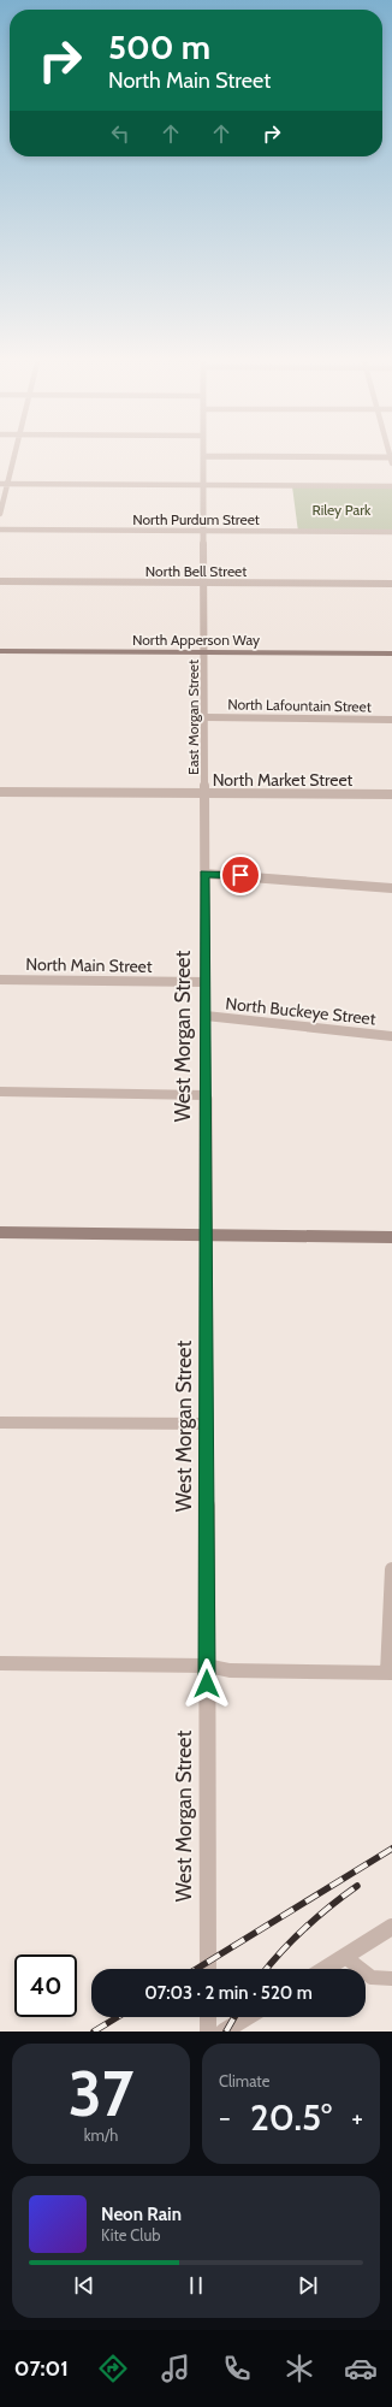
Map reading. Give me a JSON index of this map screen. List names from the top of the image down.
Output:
{
  "streets": {
    "main road": ["North Apperson Way"],
    "street": [
      "North Purdum Street",
      "North Bell Street",
      "North Lafountain Street",
      "East Morgan Street",
      "North Market Street",
      "North Main Street",
      "North Buckeye Street",
      "West Morgan Street"
    ]
  },
  "crossings": [
    ["North Purdum Street", "East Morgan Street"],
    ["North Bell Street", "East Morgan Street"],
    ["North Apperson Way", "East Morgan Street"],
    ["North Lafountain Street", "East Morgan Street"],
    ["East Morgan Street", "North Market Street"],
    ["East Morgan Street", "West Morgan Street"],
    ["North Main Street", "West Morgan Street"],
    ["North Buckeye Street", "West Morgan Street"]
  ],
  "parks": ["Riley Park"],
  "page": {
    "turn": ["500 m", "North Main Street"],
    "limit": "40",
    "trip": "07:03 · 2 min · 520 m",
    "tile": [
      ["37", "km/h"],
      "Climate"
    ],
    "heat": ["−", "20.5°", "+"],
    "song": ["Neon Rain", "Kite Club"],
    "tabs": "07:01"
  }
}
